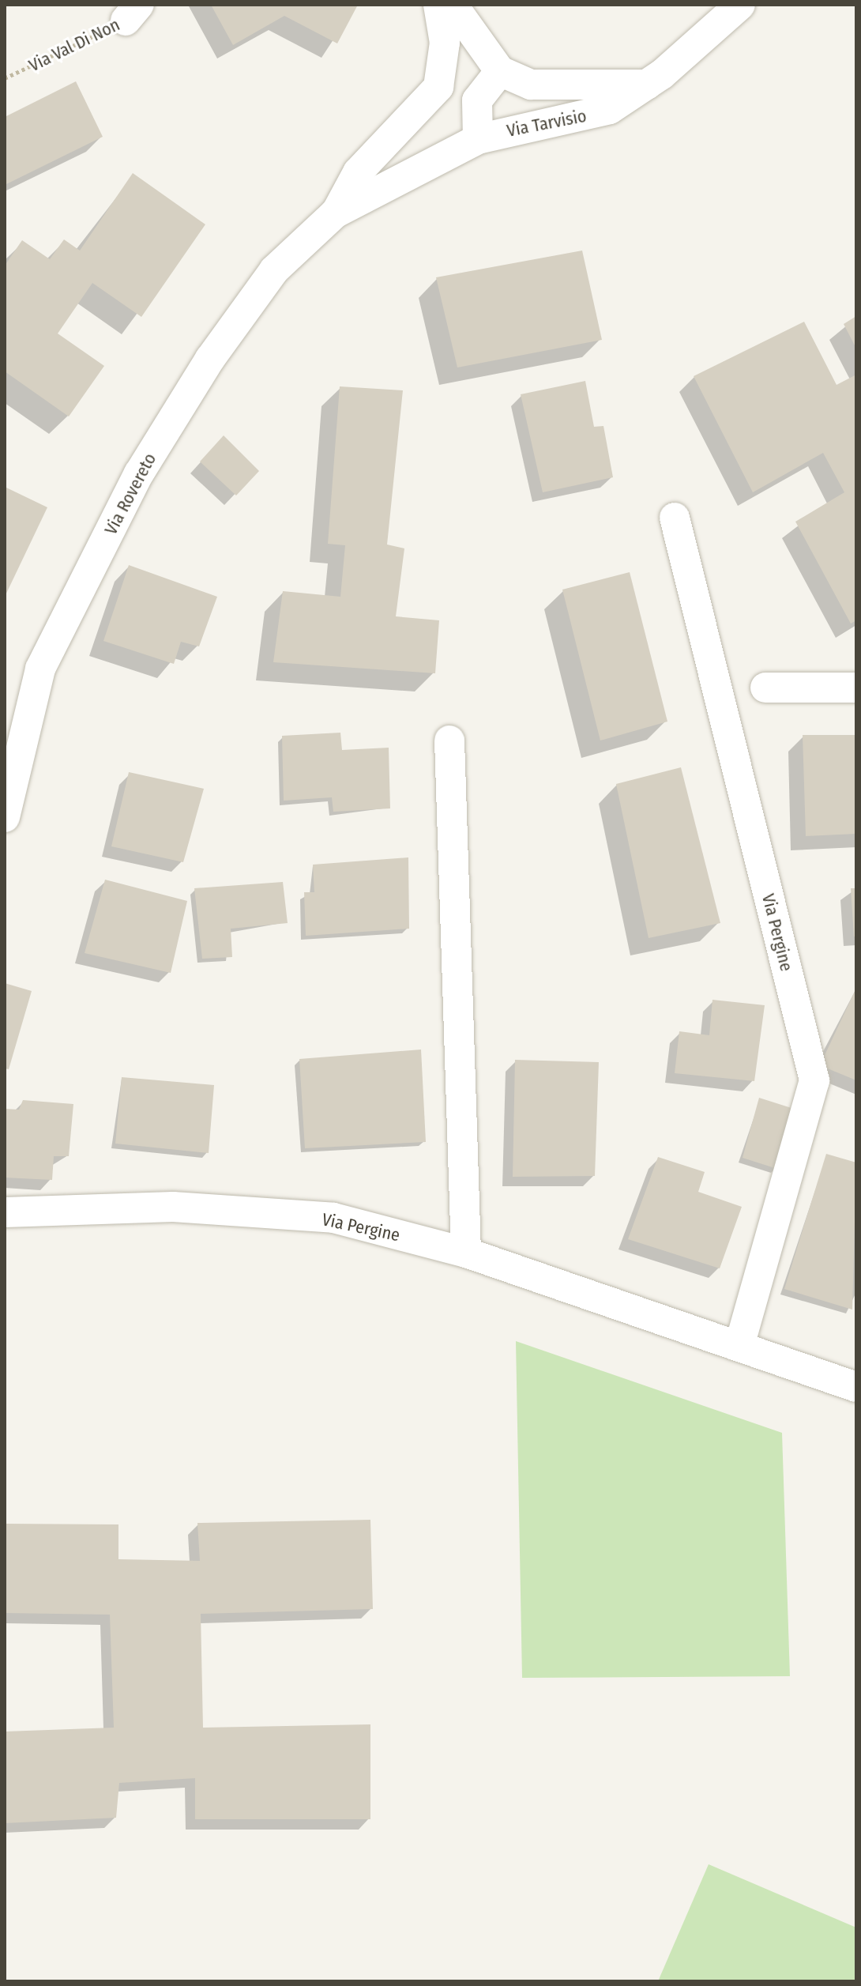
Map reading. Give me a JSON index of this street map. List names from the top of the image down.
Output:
{
  "streets": {
    "street": ["Via Tarvisio", "Via Rovereto", "Via Pergine"],
    "path": ["Via Val Di Non"]
  },
  "crossings": [
    ["Via Tarvisio", "Via Rovereto"]
  ]
}
